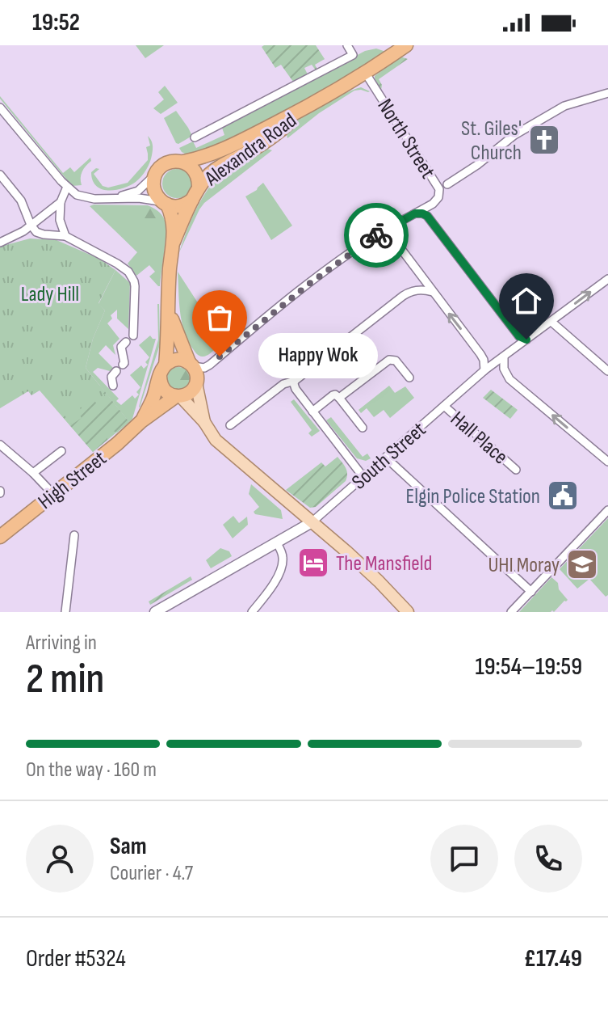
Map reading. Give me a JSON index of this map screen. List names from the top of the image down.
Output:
{
  "streets": {
    "highway": ["Alexandra Road", "High Street"],
    "street": ["North Street", "Hall Place", "South Street"]
  },
  "crossings": [
    ["North Street", "Alexandra Road"],
    ["Alexandra Road", "High Street"],
    ["Hall Place", "South Street"]
  ],
  "parks": ["Lady Hill"],
  "places": {
    "church": ["St. Giles' Church"],
    "other": ["Happy Wok"],
    "public building": ["Elgin Police Station"],
    "hotel": ["The Mansfield"],
    "school or university": ["UHI Moray"]
  },
  "page": {
    "status": "19:52",
    "bubble": "Happy Wok",
    "heading": ["2 min", "Arriving in", "19:54–19:59"],
    "panel": [
      "Sam",
      "Courier · 4.7",
      "Order #5324",
      "£17.49"
    ],
    "bar": "On the way · 160 m"
  }
}
